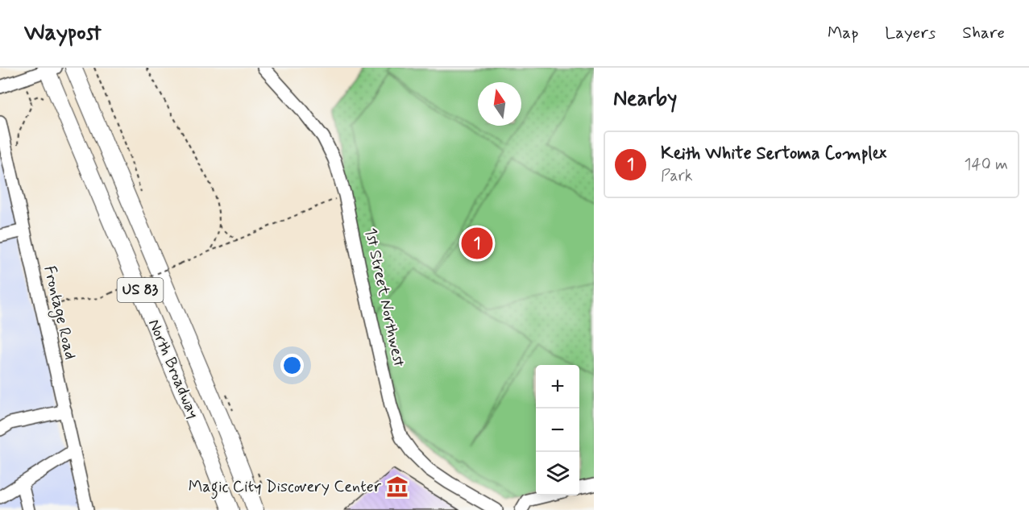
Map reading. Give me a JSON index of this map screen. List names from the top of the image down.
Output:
{
  "streets": {
    "main road": ["US 83", "North Broadway"],
    "street": ["1st Street Northwest", "Frontage Road"]
  },
  "places": {
    "museum": ["Magic City Discovery Center"]
  },
  "north": "top",
  "page": {
    "header": "Waypost",
    "nav": ["Map", "Layers", "Share"],
    "heading": "Nearby",
    "list": [
      {
        "mark": "1",
        "name": "Keith White Sertoma Complex",
        "note": "Park",
        "value": "140 m"
      }
    ],
    "pins": "1",
    "map_buttons": ["+", "−"]
  }
}
